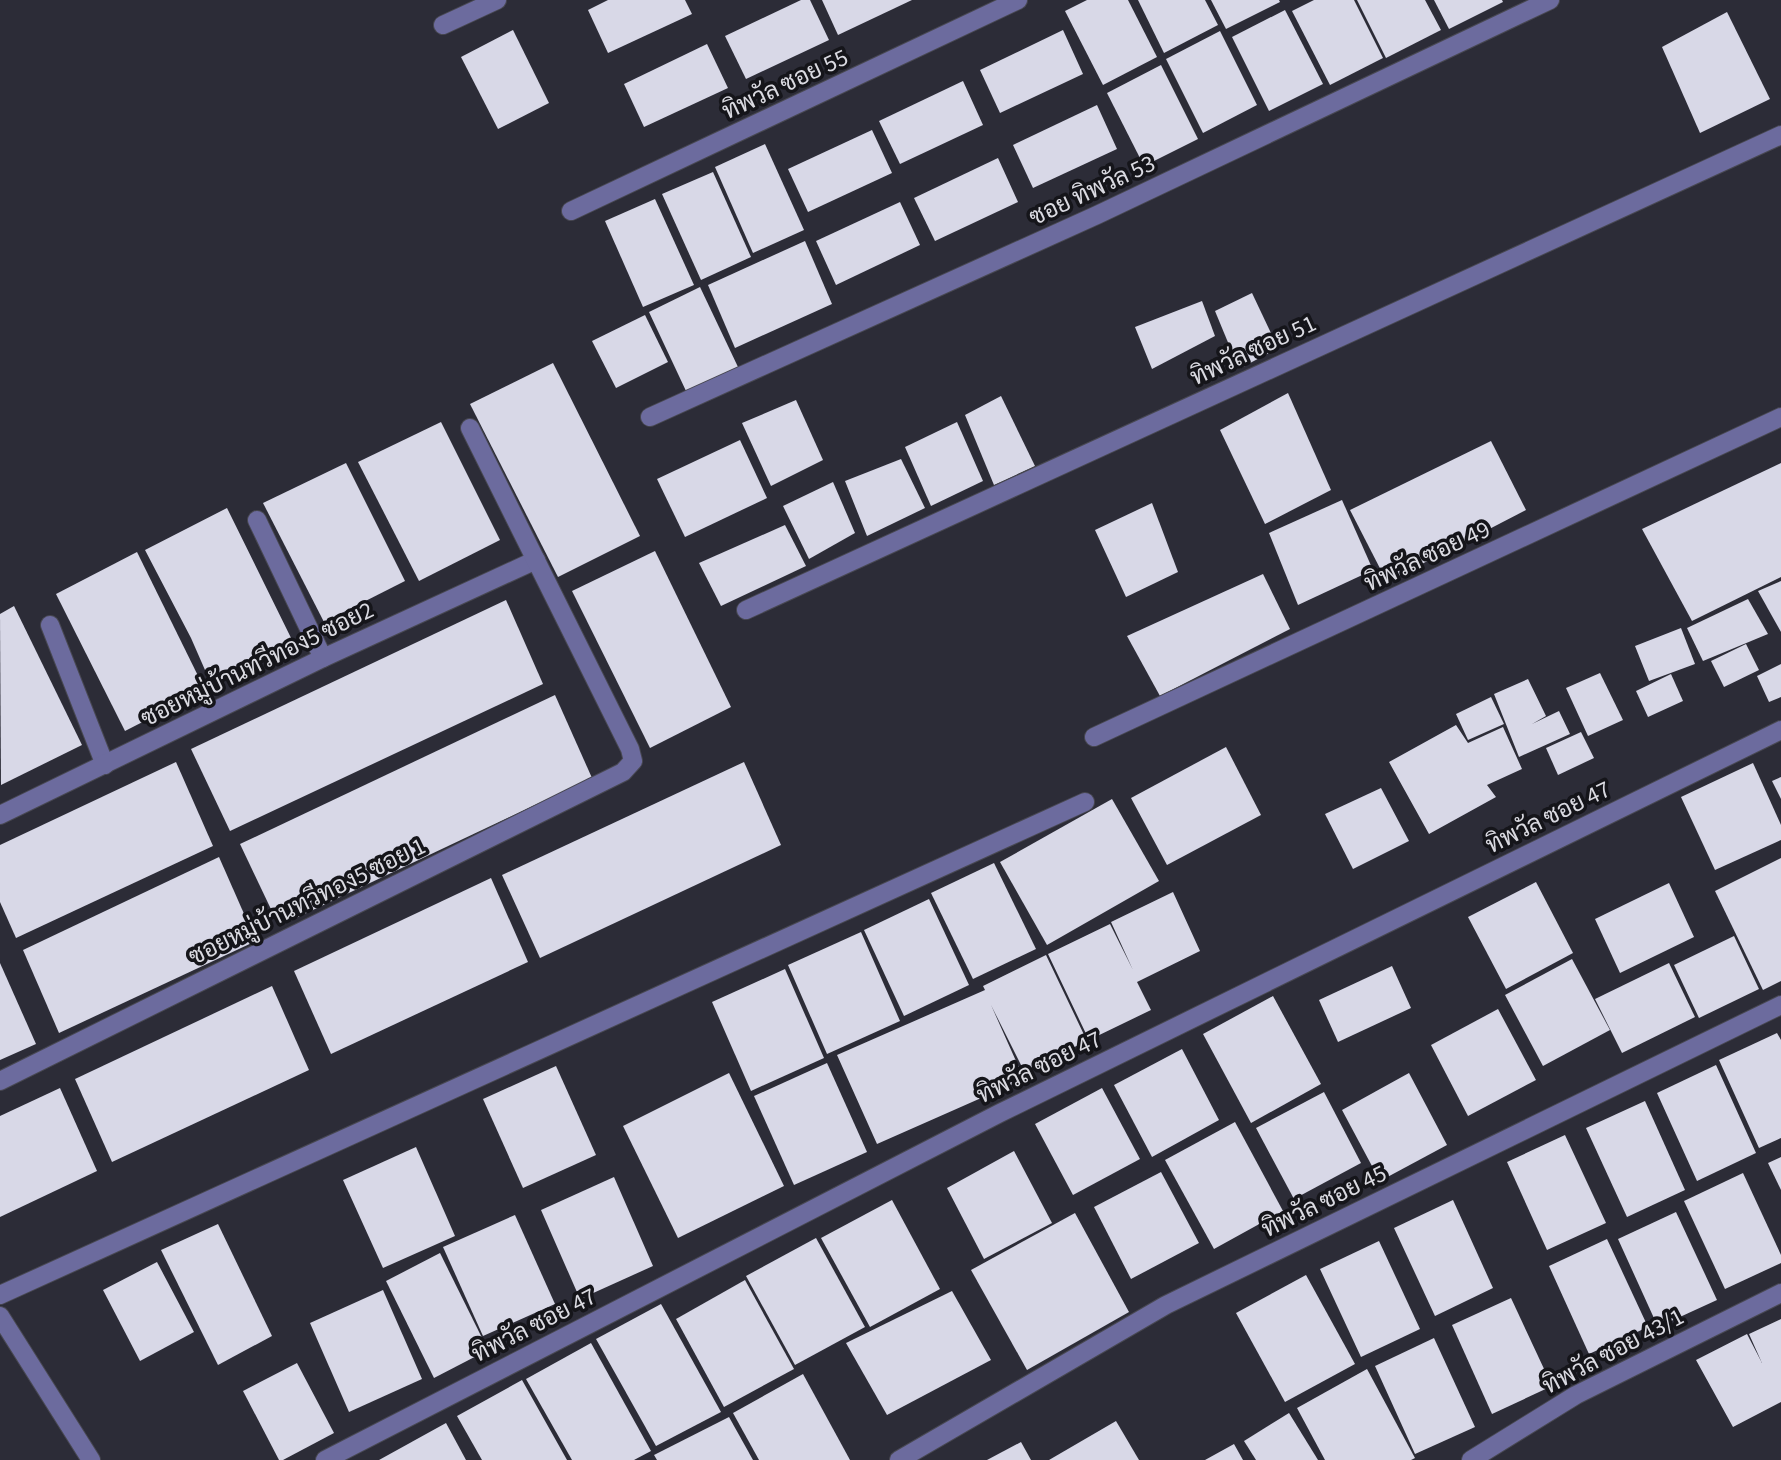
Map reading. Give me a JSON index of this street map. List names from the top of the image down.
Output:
{
  "streets": {
    "street": [
      "ทิพวัล ซอย 55",
      "ซอย ทิพวัล 53",
      "ทิพวัล ซอย 51",
      "ทิพวัล ซอย 49",
      "ซอยหมู่บ้านทวีทอง5 ซอย2",
      "ทิพวัล ซอย 47",
      "ซอยหมู่บ้านทวีทอง5 ซอย 1",
      "ทิพวัล ซอย 45",
      "ทิพวัล ซอย 43/1"
    ]
  },
  "crossings": [
    ["ซอยหมู่บ้านทวีทอง5 ซอย2", "ซอยหมู่บ้านทวีทอง5 ซอย 1"]
  ]
}
